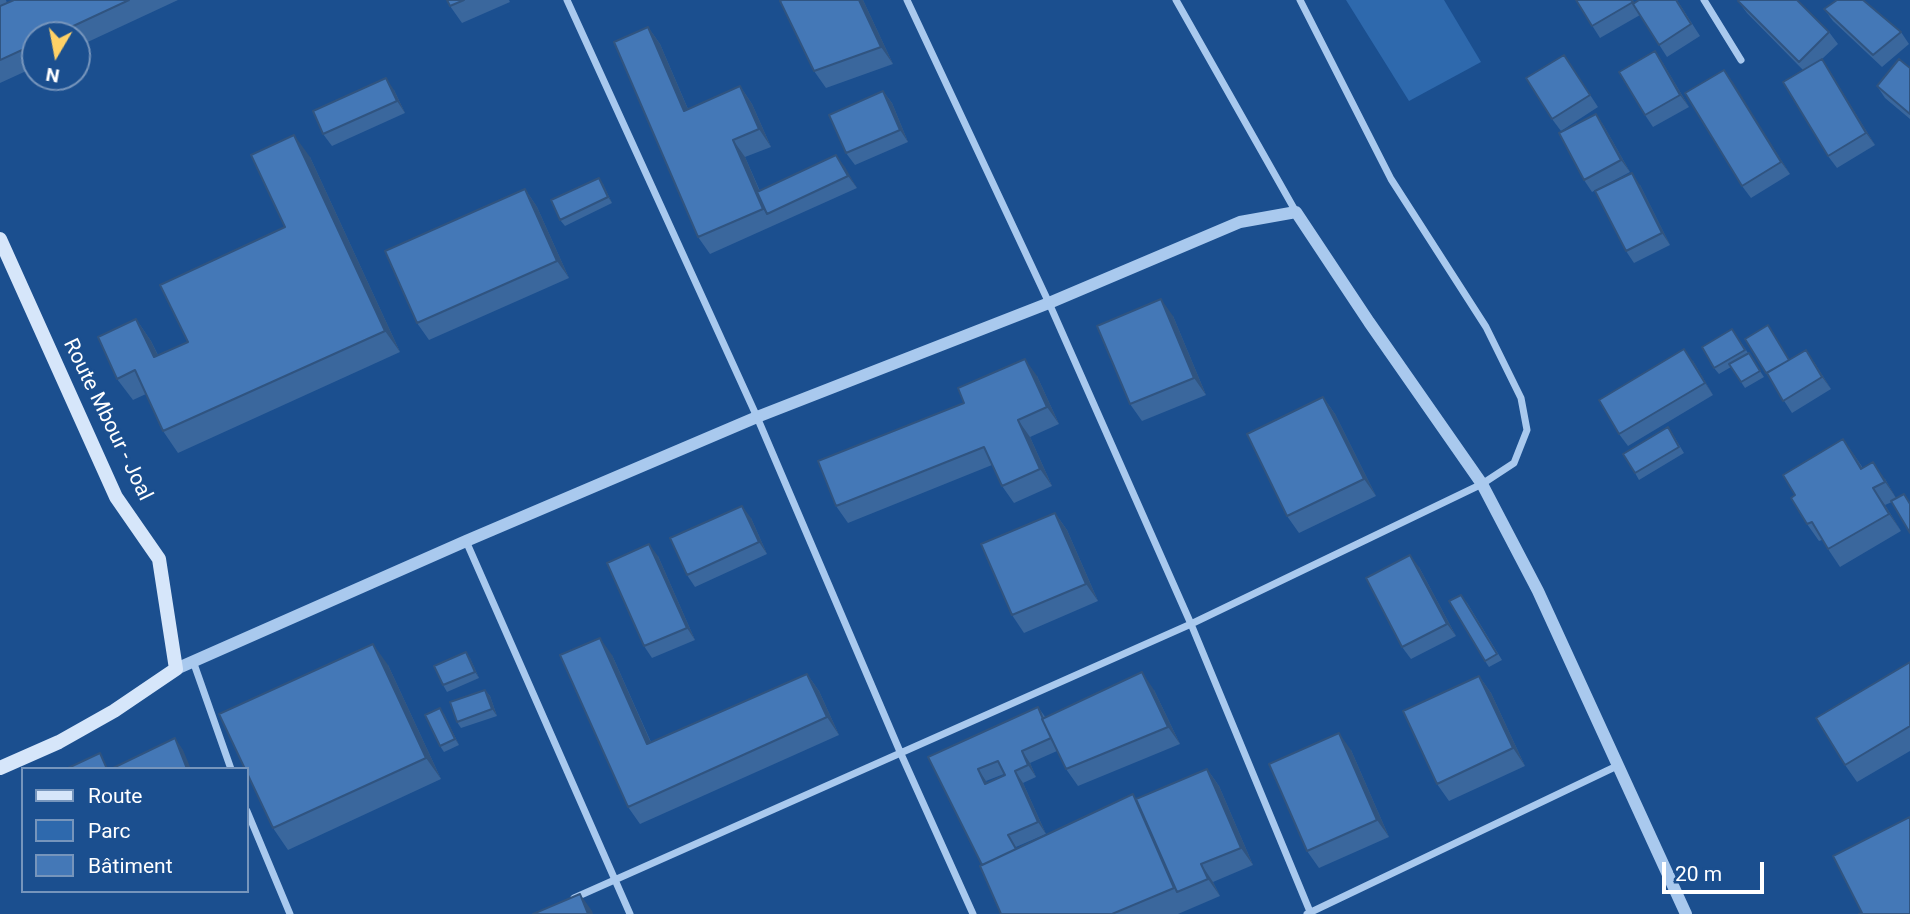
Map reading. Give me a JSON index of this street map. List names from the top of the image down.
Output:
{
  "streets": {
    "main road": ["Route Mbour - Joal"]
  },
  "legend": ["Route", "Parc", "Bâtiment"],
  "scale_bar": "20 m",
  "north": "bottom"
}
